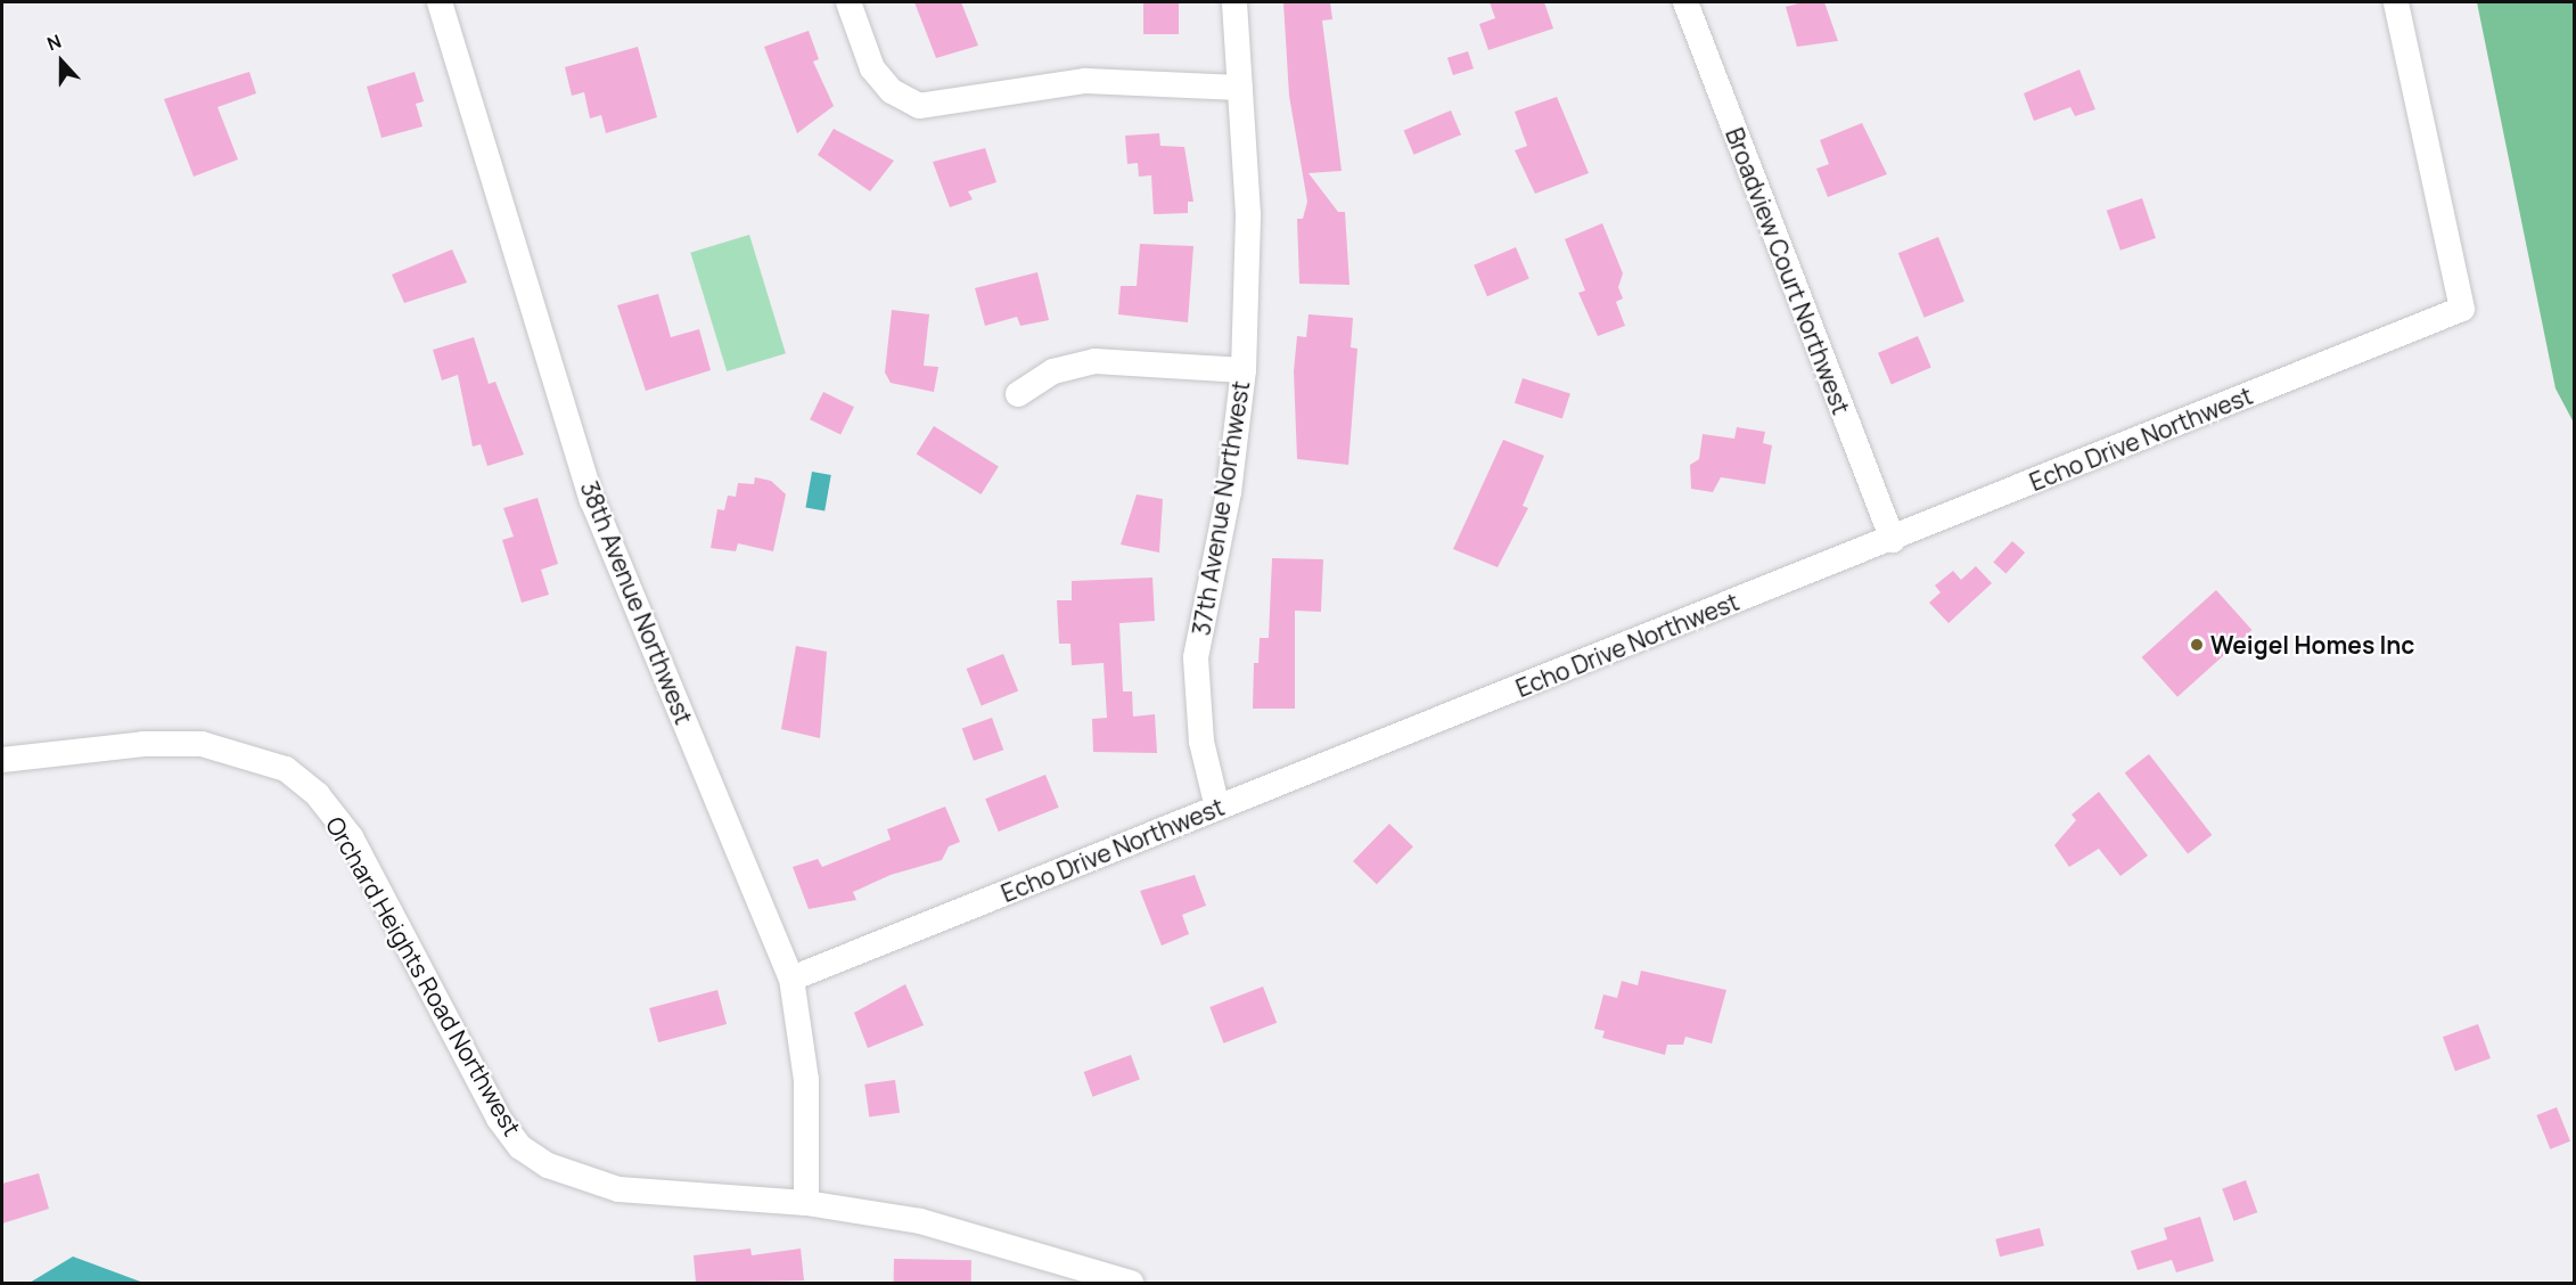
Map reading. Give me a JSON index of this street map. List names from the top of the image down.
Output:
{
  "streets": {
    "street": [
      "Broadview Court Northwest",
      "Echo Drive Northwest",
      "37th Avenue Northwest",
      "38th Avenue Northwest",
      "Orchard Heights Road Northwest"
    ]
  },
  "crossings": [
    ["Broadview Court Northwest", "Echo Drive Northwest"],
    ["Echo Drive Northwest", "37th Avenue Northwest"],
    ["Echo Drive Northwest", "38th Avenue Northwest"],
    ["38th Avenue Northwest", "Orchard Heights Road Northwest"]
  ],
  "places": ["Weigel Homes Inc"],
  "north": "top"
}
